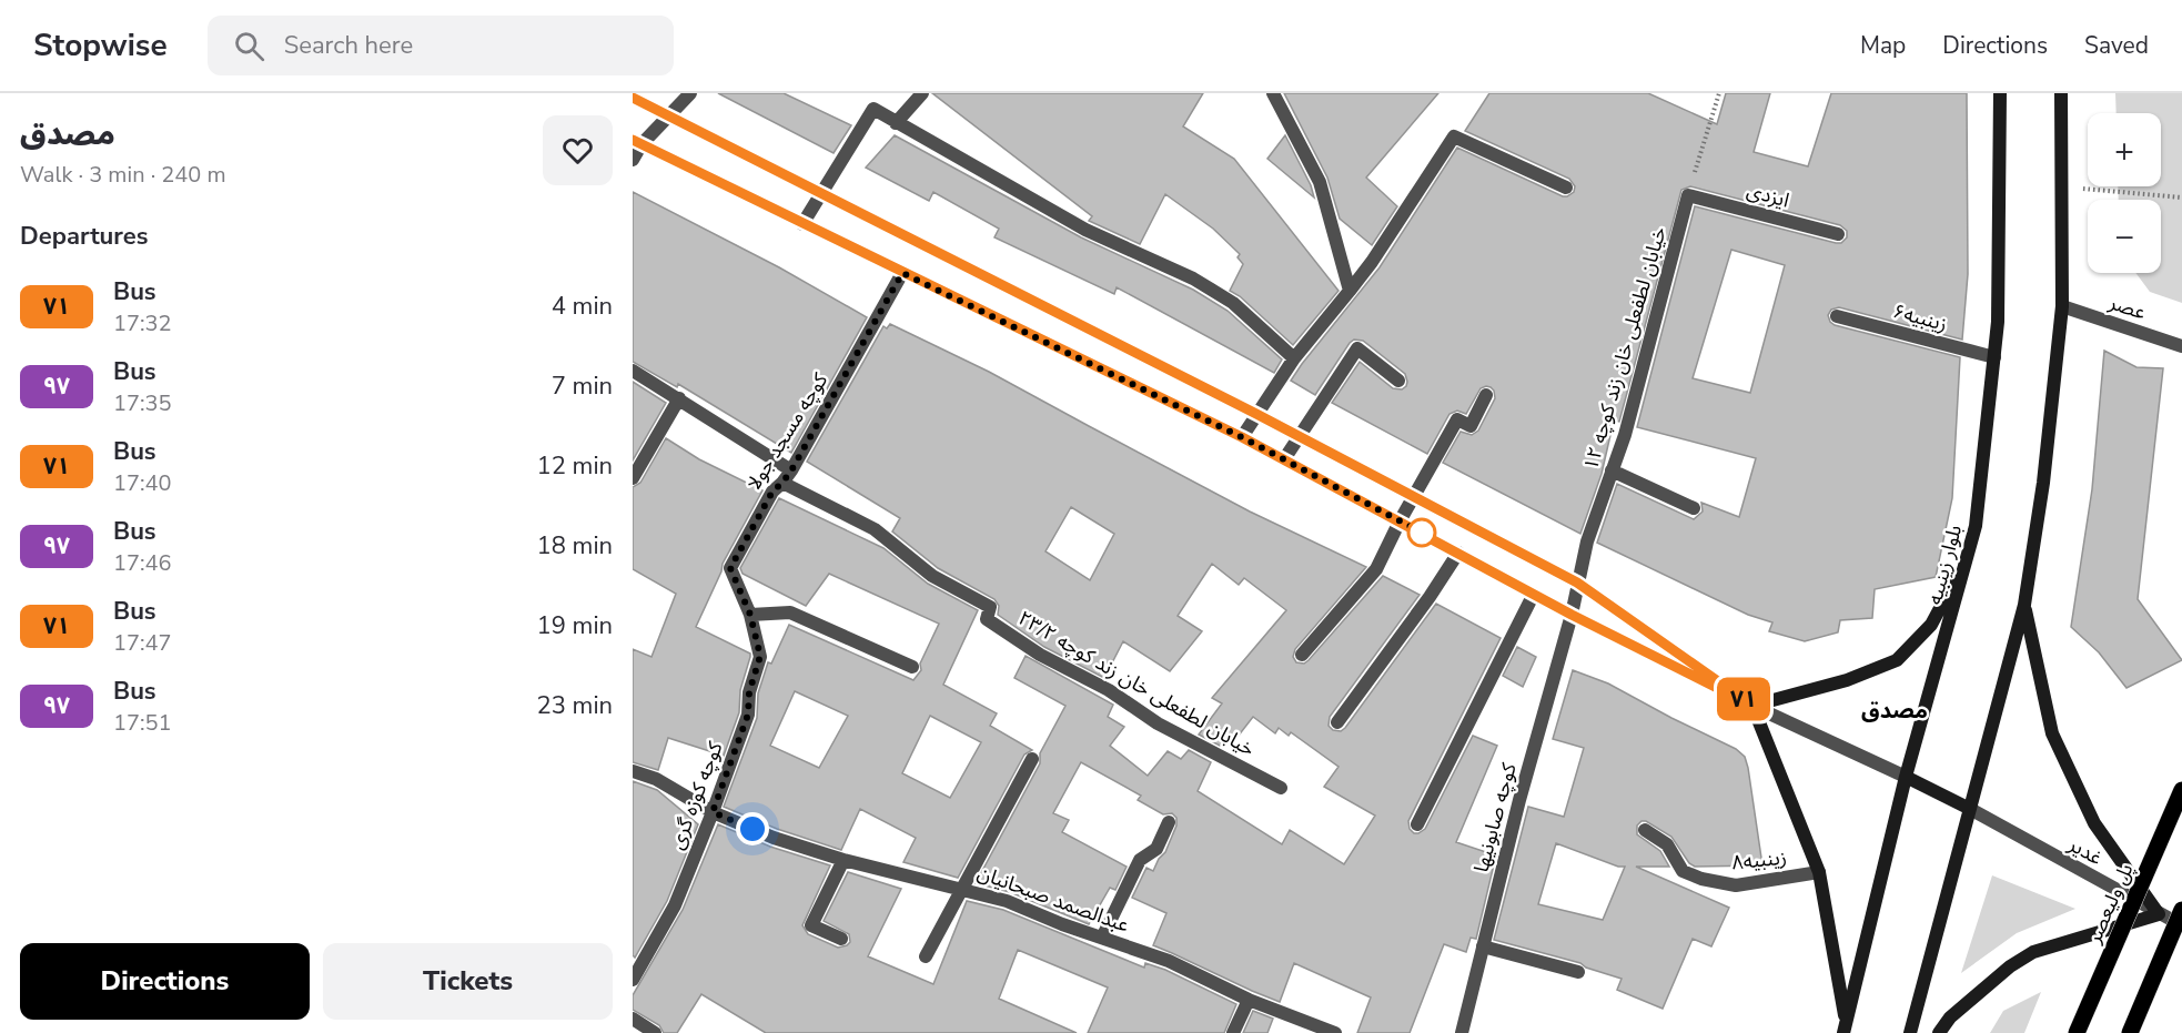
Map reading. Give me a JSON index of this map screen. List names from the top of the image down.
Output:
{
  "streets": {
    "main road": ["بلوار زینبیه", "پل ولیعصر"],
    "street": [
      "ایزدی",
      "عصر",
      "۶زینبیه",
      "خیابان لطفعلی خان زند کوچه ۱۲",
      "کوچه مسجد جولا",
      "خیابان لطفعلی خان زند کوچه ۲۳/۲",
      "کوچه کوزه گری",
      "کوچه صابونیها",
      "غدیر",
      "زینبیه۸",
      "عبدالصمد صبحانیان"
    ]
  },
  "crossings": [
    ["ایزدی", "خیابان لطفعلی خان زند کوچه ۱۲"],
    ["۶زینبیه", "بلوار زینبیه"],
    ["خیابان لطفعلی خان زند کوچه ۱۲", "کوچه صابونیها"],
    ["کوچه مسجد جولا", "خیابان لطفعلی خان زند کوچه ۲۳/۲"],
    ["کوچه مسجد جولا", "کوچه کوزه گری"],
    ["کوچه کوزه گری", "عبدالصمد صبحانیان"]
  ],
  "districts": ["مصدق"],
  "lines": ["bus line ۷۱"],
  "page": {
    "header": "Stopwise",
    "search": "Search here",
    "nav": ["Map", "Directions", "Saved"],
    "heading": [
      ["مصدق", "Walk · 3 min · 240 m"],
      "Departures"
    ],
    "on_map": "۷۱",
    "map_buttons": ["+", "−"],
    "list": [
      {
        "mark": "۷۱",
        "name": "Bus",
        "note": "17:32",
        "value": "4 min"
      },
      {
        "mark": "۹۷",
        "name": "Bus",
        "note": "17:35",
        "value": "7 min"
      },
      {
        "mark": "۷۱",
        "name": "Bus",
        "note": "17:40",
        "value": "12 min"
      },
      {
        "mark": "۹۷",
        "name": "Bus",
        "note": "17:46",
        "value": "18 min"
      },
      {
        "mark": "۷۱",
        "name": "Bus",
        "note": "17:47",
        "value": "19 min"
      },
      {
        "mark": "۹۷",
        "name": "Bus",
        "note": "17:51",
        "value": "23 min"
      }
    ],
    "buttons": ["Directions", "Tickets"]
  }
}
